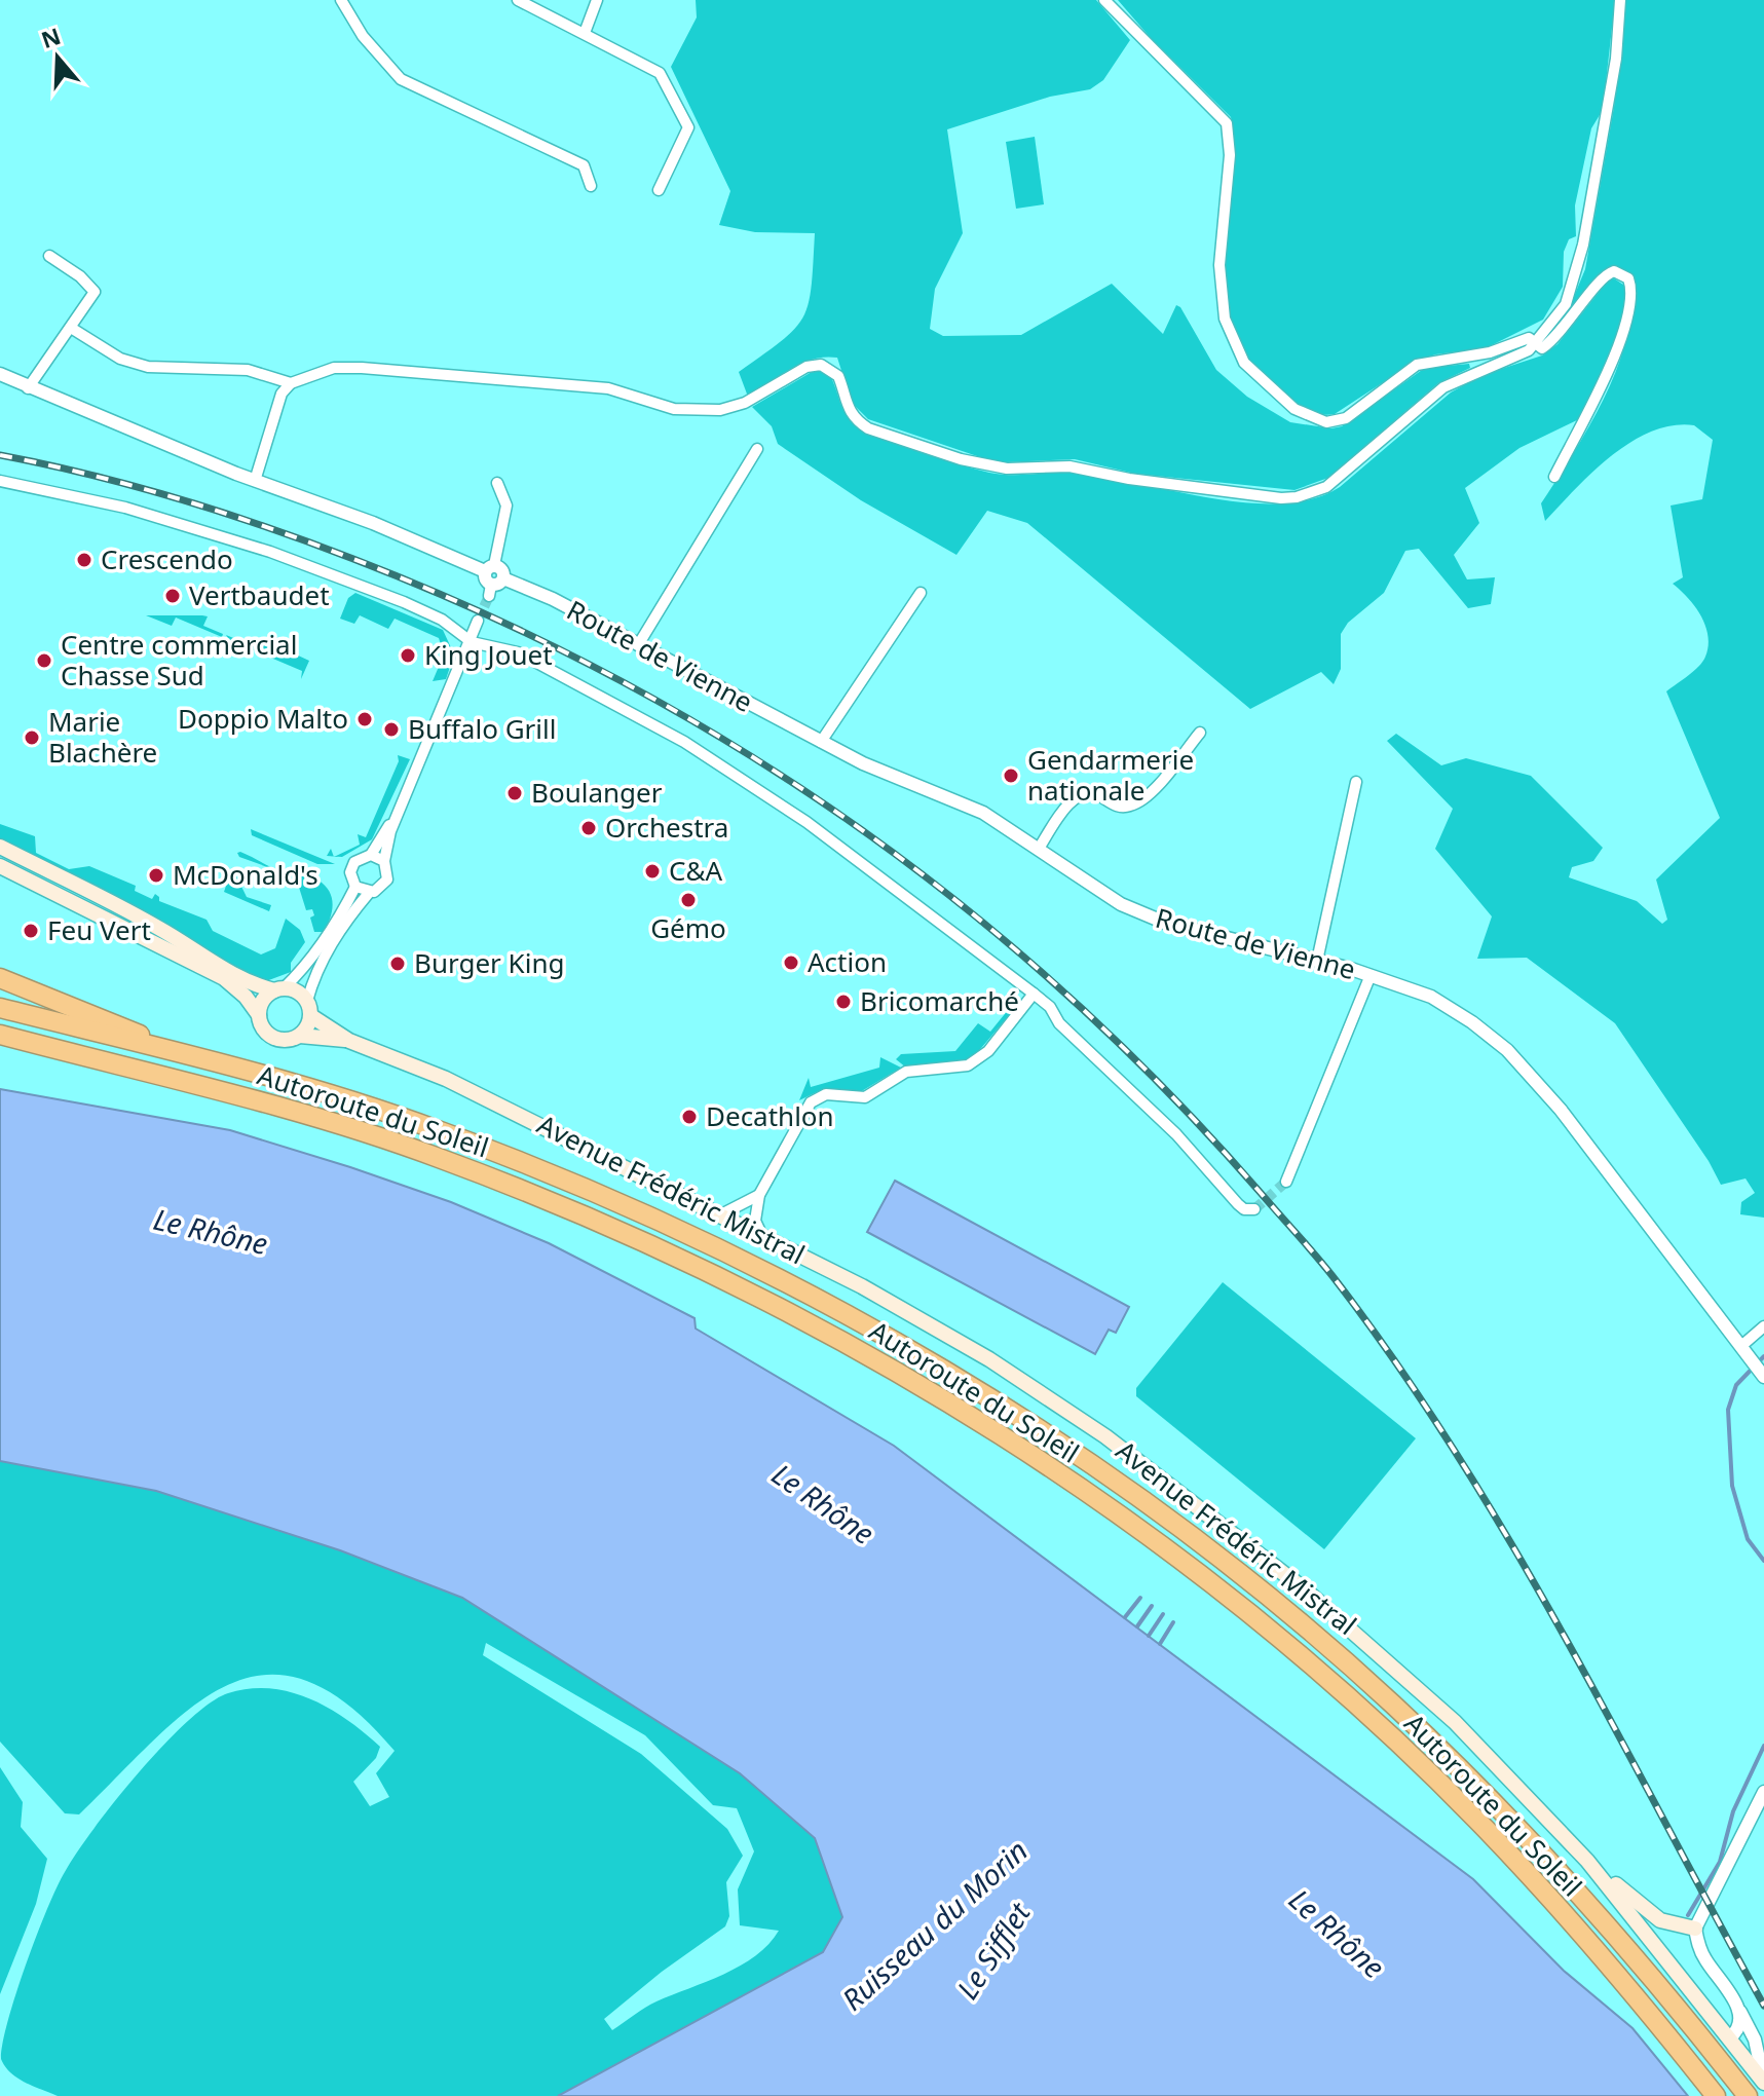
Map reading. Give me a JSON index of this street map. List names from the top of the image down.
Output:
{
  "streets": {
    "highway": ["Autoroute du Soleil"],
    "main road": ["Avenue Frédéric Mistral"],
    "street": ["Route de Vienne"]
  },
  "water": ["Le Rhône", "Ruisseau du Morin", "Le Sifflet"],
  "places": [
    "Crescendo",
    "Vertbaudet",
    "King Jouet",
    "Centre commercial Chasse Sud",
    "Doppio Malto",
    "Buffalo Grill",
    "Marie Blachère",
    "Gendarmerie nationale",
    "Boulanger",
    "Orchestra",
    "C&A",
    "McDonald's",
    "Gémo",
    "Feu Vert",
    "Action",
    "Burger King",
    "Bricomarché",
    "Decathlon"
  ],
  "north": "top"
}
